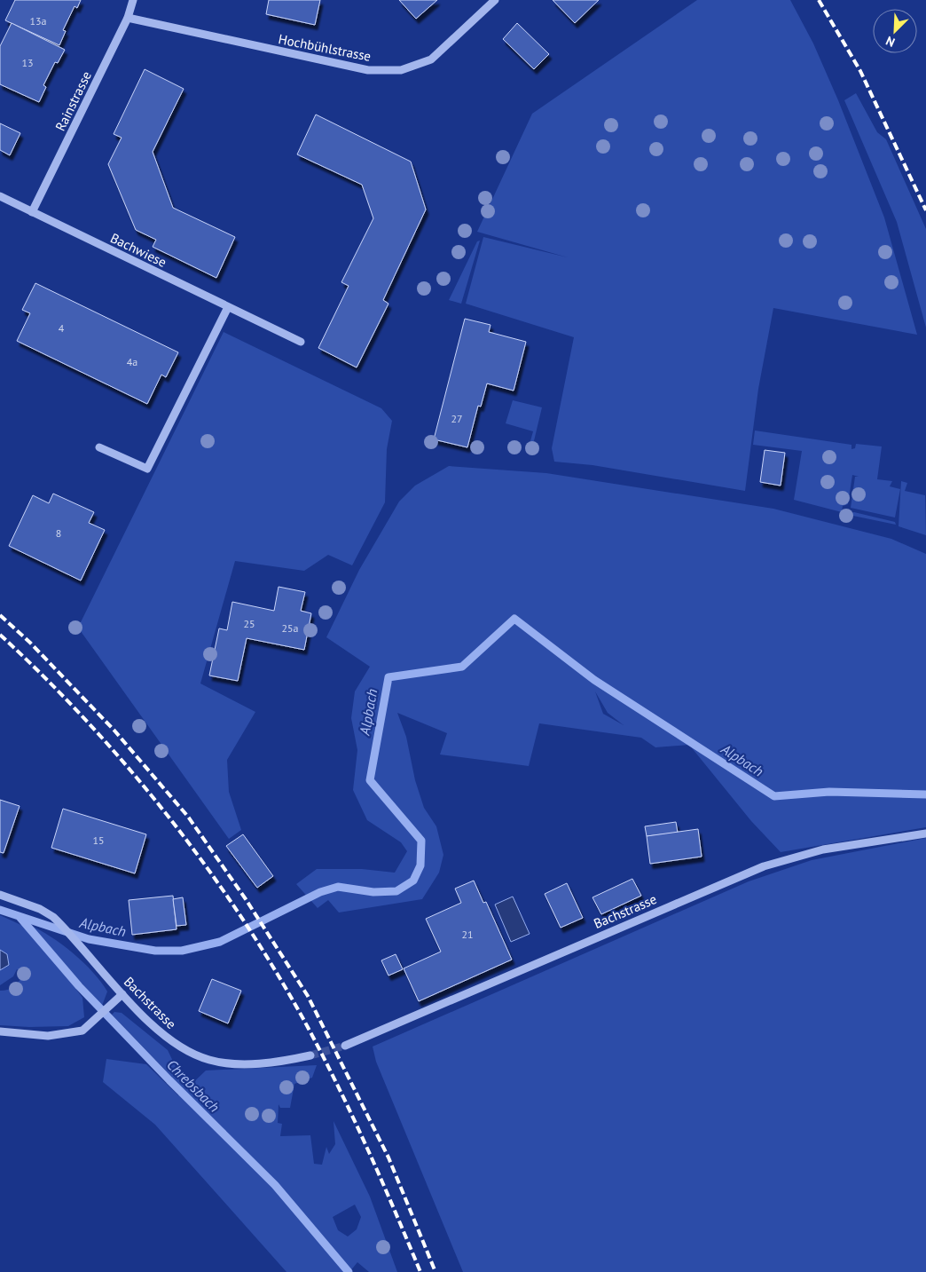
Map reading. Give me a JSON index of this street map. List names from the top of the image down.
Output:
{
  "streets": {
    "street": [
      "Hochbühlstrasse",
      "Rainstrasse",
      "Bachwiese",
      "Bachstrasse"
    ]
  },
  "crossings": [
    ["Hochbühlstrasse", "Rainstrasse"],
    ["Rainstrasse", "Bachwiese"]
  ],
  "water": ["Alpbach", "Chrebsbach"],
  "house_numbers": [
    "13a",
    "13",
    "4",
    "4a",
    "27",
    "8",
    "25",
    "25a",
    "15",
    "21"
  ],
  "north": "bottom left"
}
